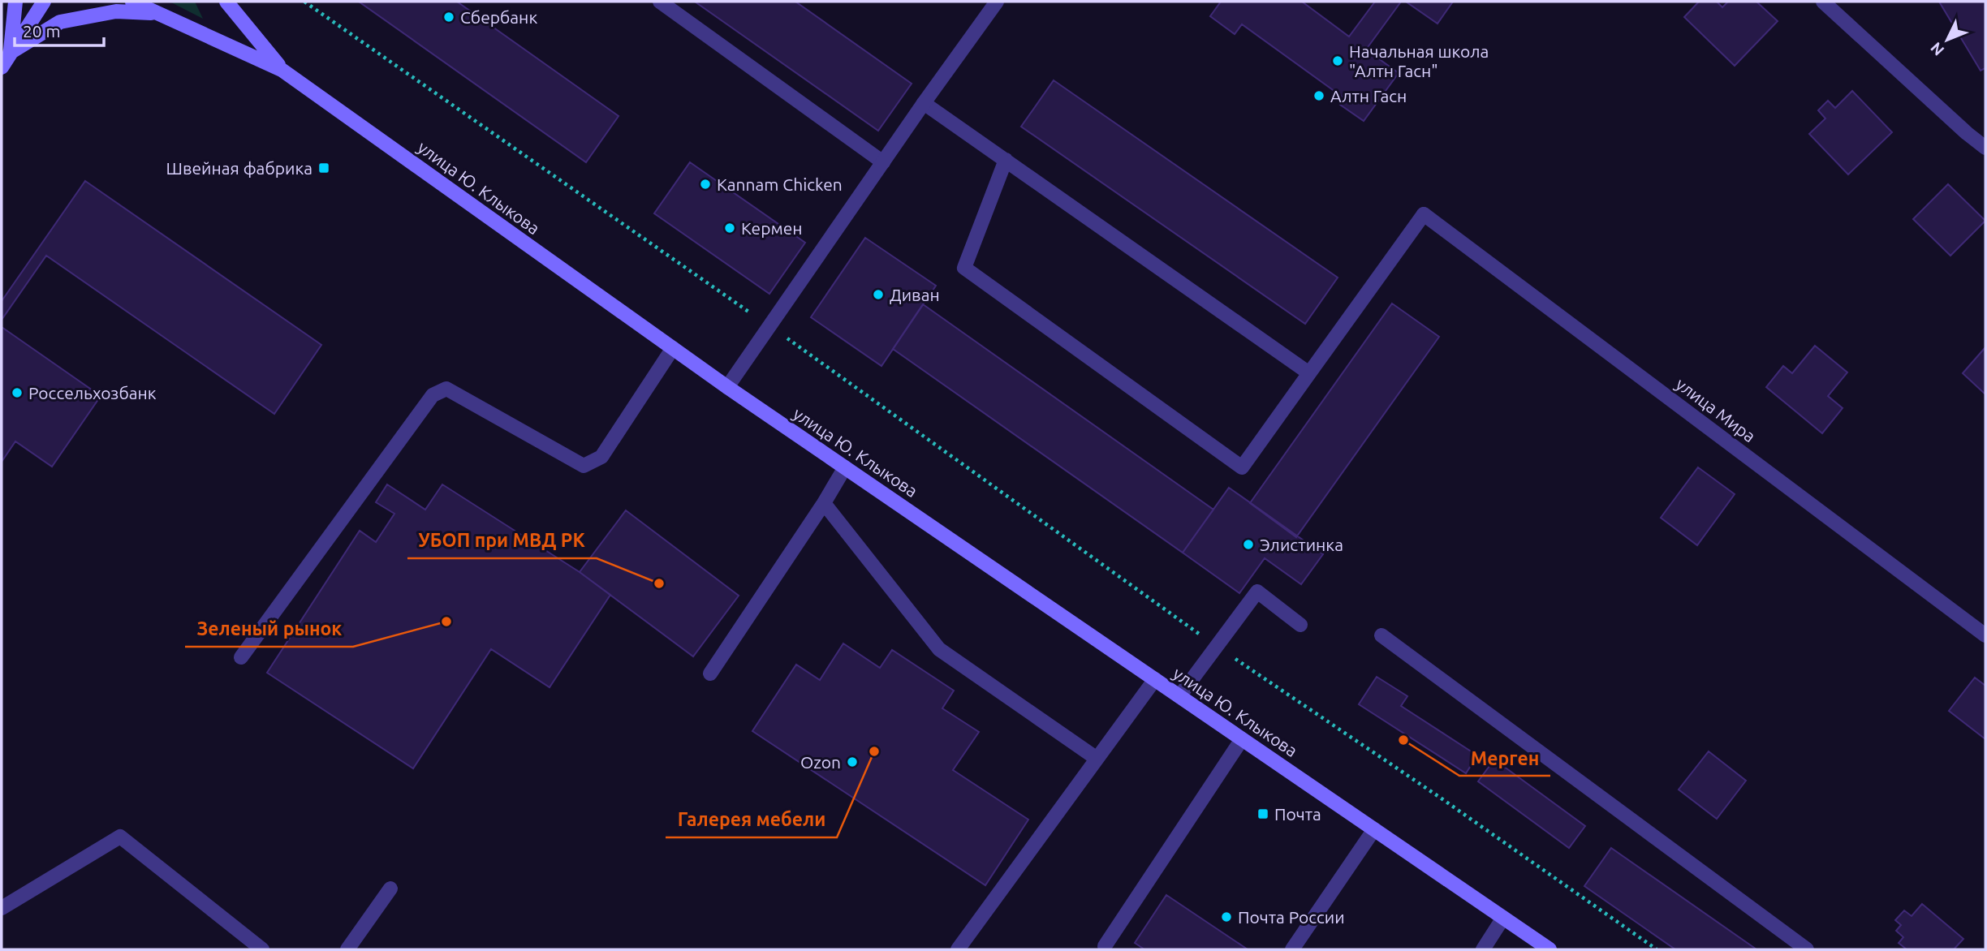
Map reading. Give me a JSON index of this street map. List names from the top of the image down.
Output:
{
  "streets": {
    "main road": ["улица Ю. Клыкова"],
    "street": ["улица Мира"]
  },
  "places": {
    "other": [
      "Сбербанк",
      "Начальная школа \"Алтн Гасн\"",
      "Алтн Гасн",
      "Kannam Chicken",
      "Кермен",
      "Диван",
      "Россельхозбанк",
      "Элистинка",
      "УБОП при МВД РК",
      "Зеленый рынок",
      "Мерген",
      "Галерея мебели",
      "Ozon",
      "Почта России"
    ],
    "transit": ["Швейная фабрика", "Почта"]
  },
  "scale_bar": "20 m",
  "north": "bottom left"
}
